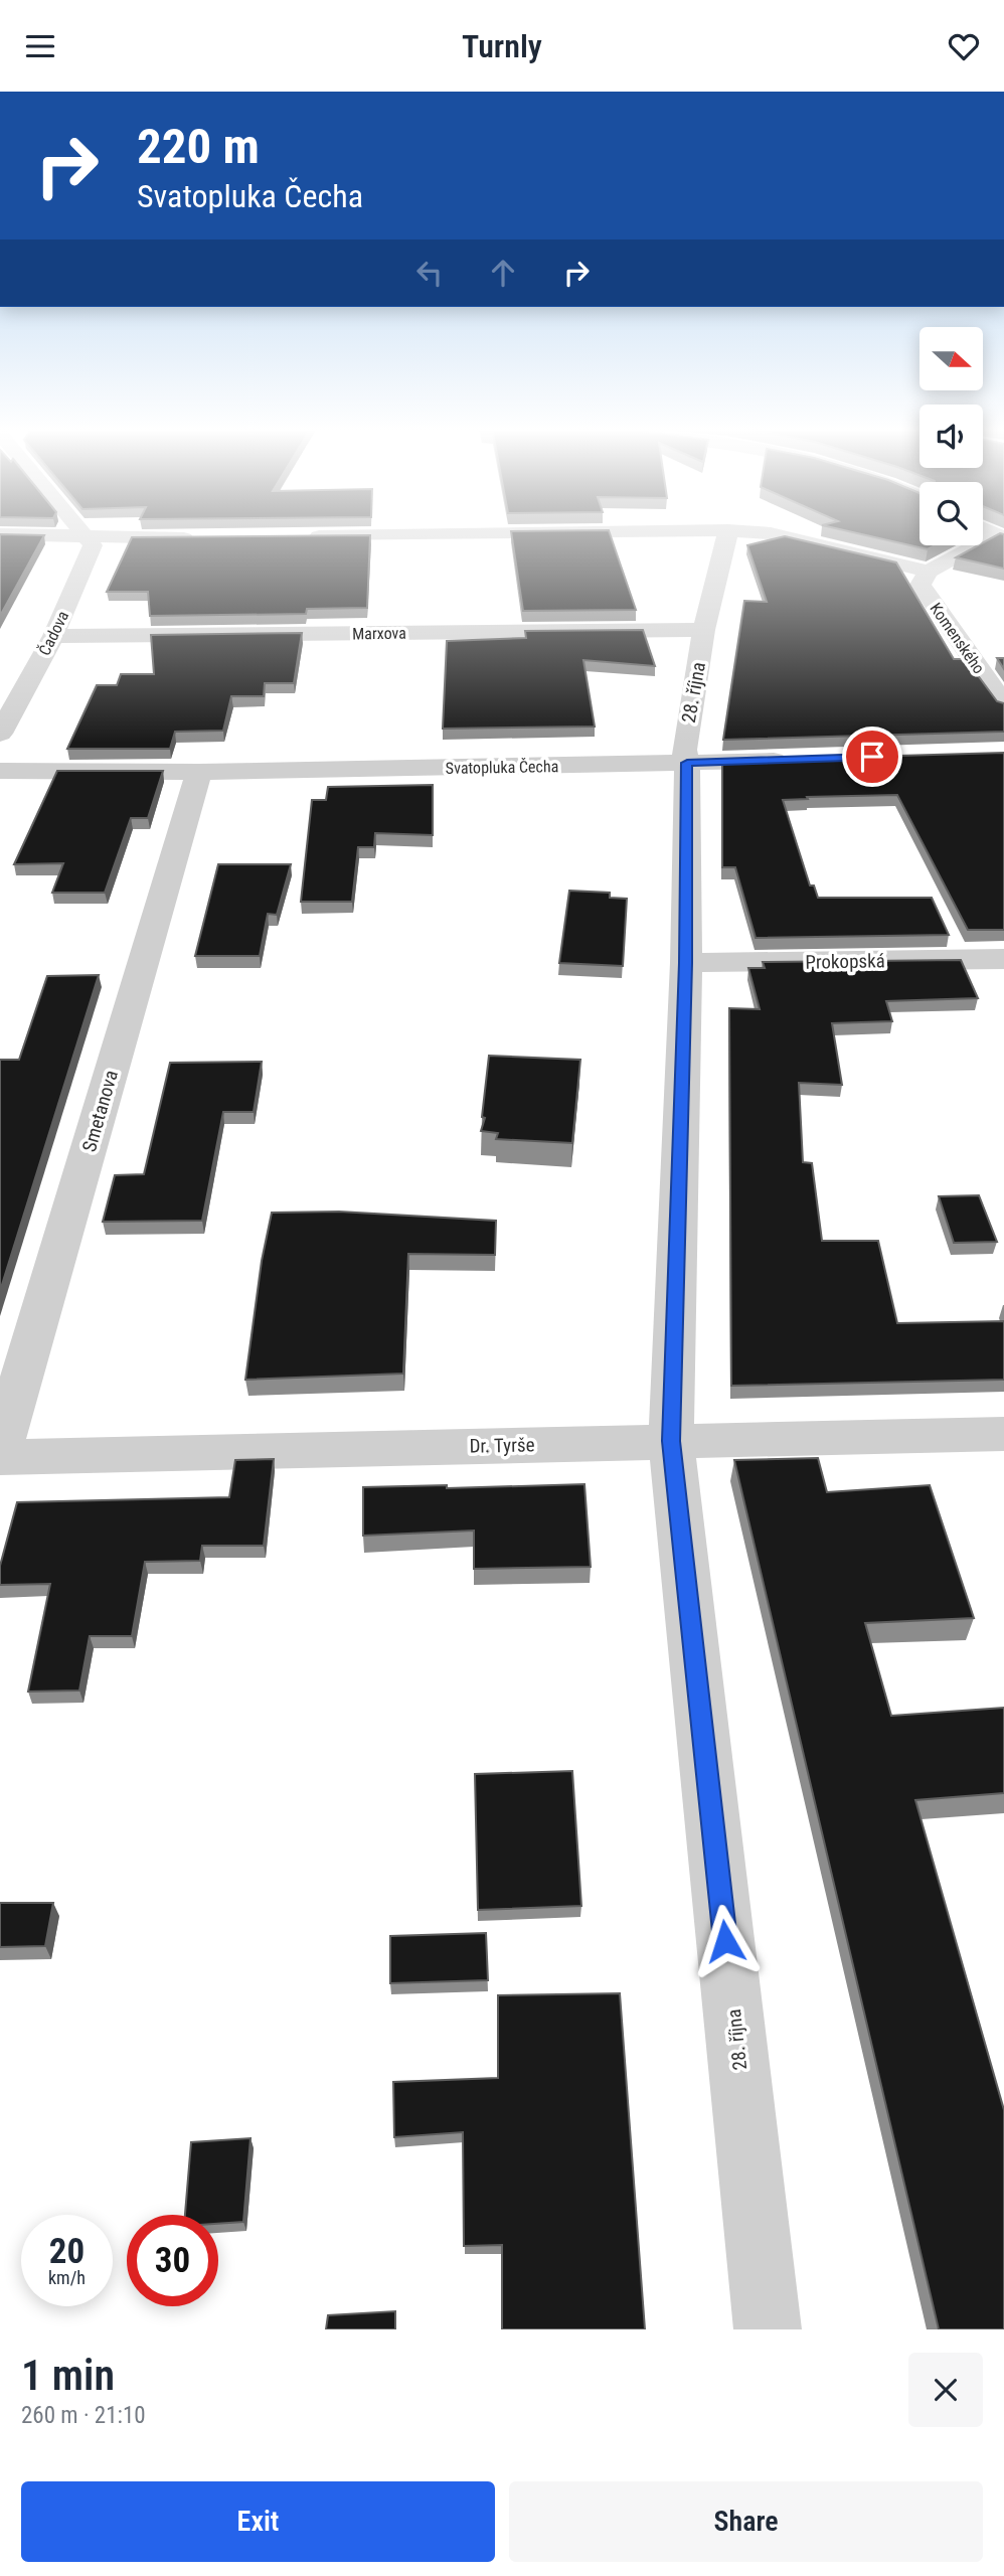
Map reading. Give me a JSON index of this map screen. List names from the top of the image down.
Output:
{
  "streets": {
    "street": [
      "Čadova",
      "Marxova",
      "Komenského",
      "28. října",
      "Svatopluka Čecha",
      "Prokopská",
      "Smetanova",
      "Dr. Tyrše"
    ]
  },
  "crossings": [
    ["Čadova", "Marxova"],
    ["Marxova", "28. října"],
    ["28. října", "Svatopluka Čecha"],
    ["28. října", "Prokopská"],
    ["28. října", "Dr. Tyrše"],
    ["Svatopluka Čecha", "Smetanova"]
  ],
  "north": "right",
  "page": {
    "header": "Turnly",
    "turn": ["220 m", "Svatopluka Čecha"],
    "speed": "20 km/h",
    "limit": "30",
    "heading": ["1 min", "260 m · 21:10"],
    "buttons": ["Exit", "Share"]
  }
}
